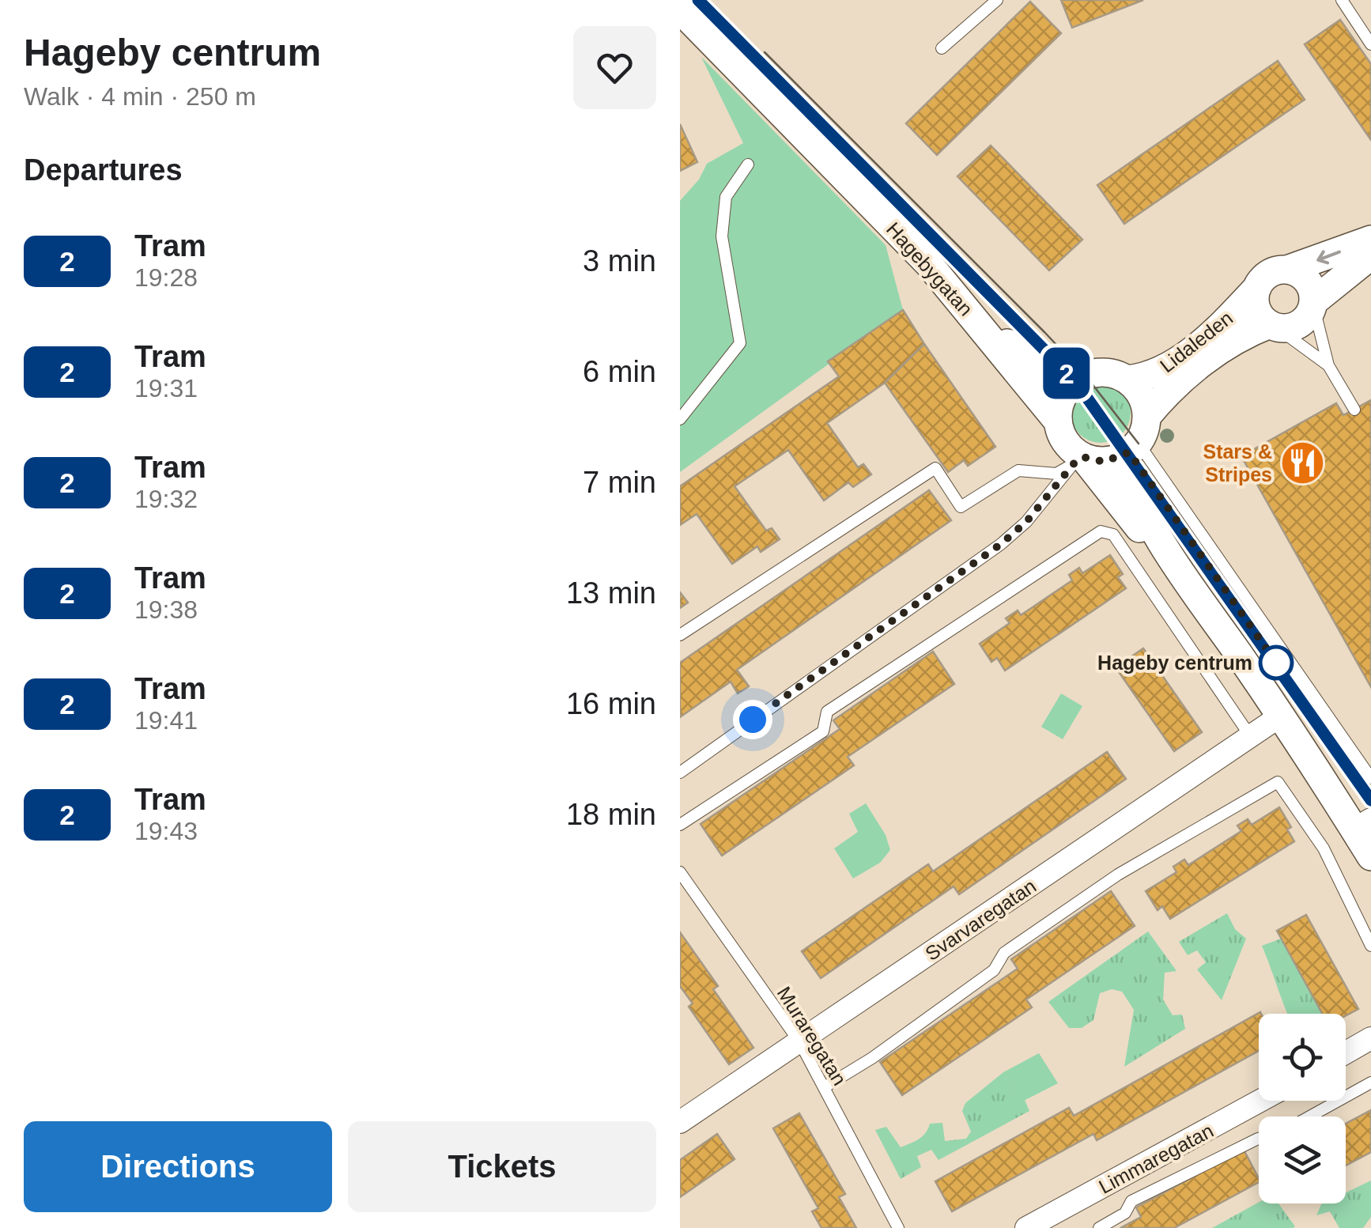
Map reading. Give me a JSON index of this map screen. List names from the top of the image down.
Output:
{
  "streets": {
    "street": [
      "Hagebygatan",
      "Lidaleden",
      "Svarvaregatan",
      "Limmaregatan"
    ],
    "lane": ["Muraregatan"]
  },
  "crossings": [
    ["Hagebygatan", "Lidaleden"],
    ["Svarvaregatan", "Muraregatan"]
  ],
  "places": {
    "restaurant": ["Stars & Stripes"],
    "other": ["Hageby centrum"]
  },
  "lines": ["tram line 2"],
  "page": {
    "heading": [
      ["Hageby centrum", "Walk · 4 min · 250 m"],
      "Departures"
    ],
    "on_map": "2",
    "list": [
      {
        "mark": "2",
        "name": "Tram",
        "note": "19:28",
        "value": "3 min"
      },
      {
        "mark": "2",
        "name": "Tram",
        "note": "19:31",
        "value": "6 min"
      },
      {
        "mark": "2",
        "name": "Tram",
        "note": "19:32",
        "value": "7 min"
      },
      {
        "mark": "2",
        "name": "Tram",
        "note": "19:38",
        "value": "13 min"
      },
      {
        "mark": "2",
        "name": "Tram",
        "note": "19:41",
        "value": "16 min"
      },
      {
        "mark": "2",
        "name": "Tram",
        "note": "19:43",
        "value": "18 min"
      }
    ],
    "buttons": ["Directions", "Tickets"]
  }
}
